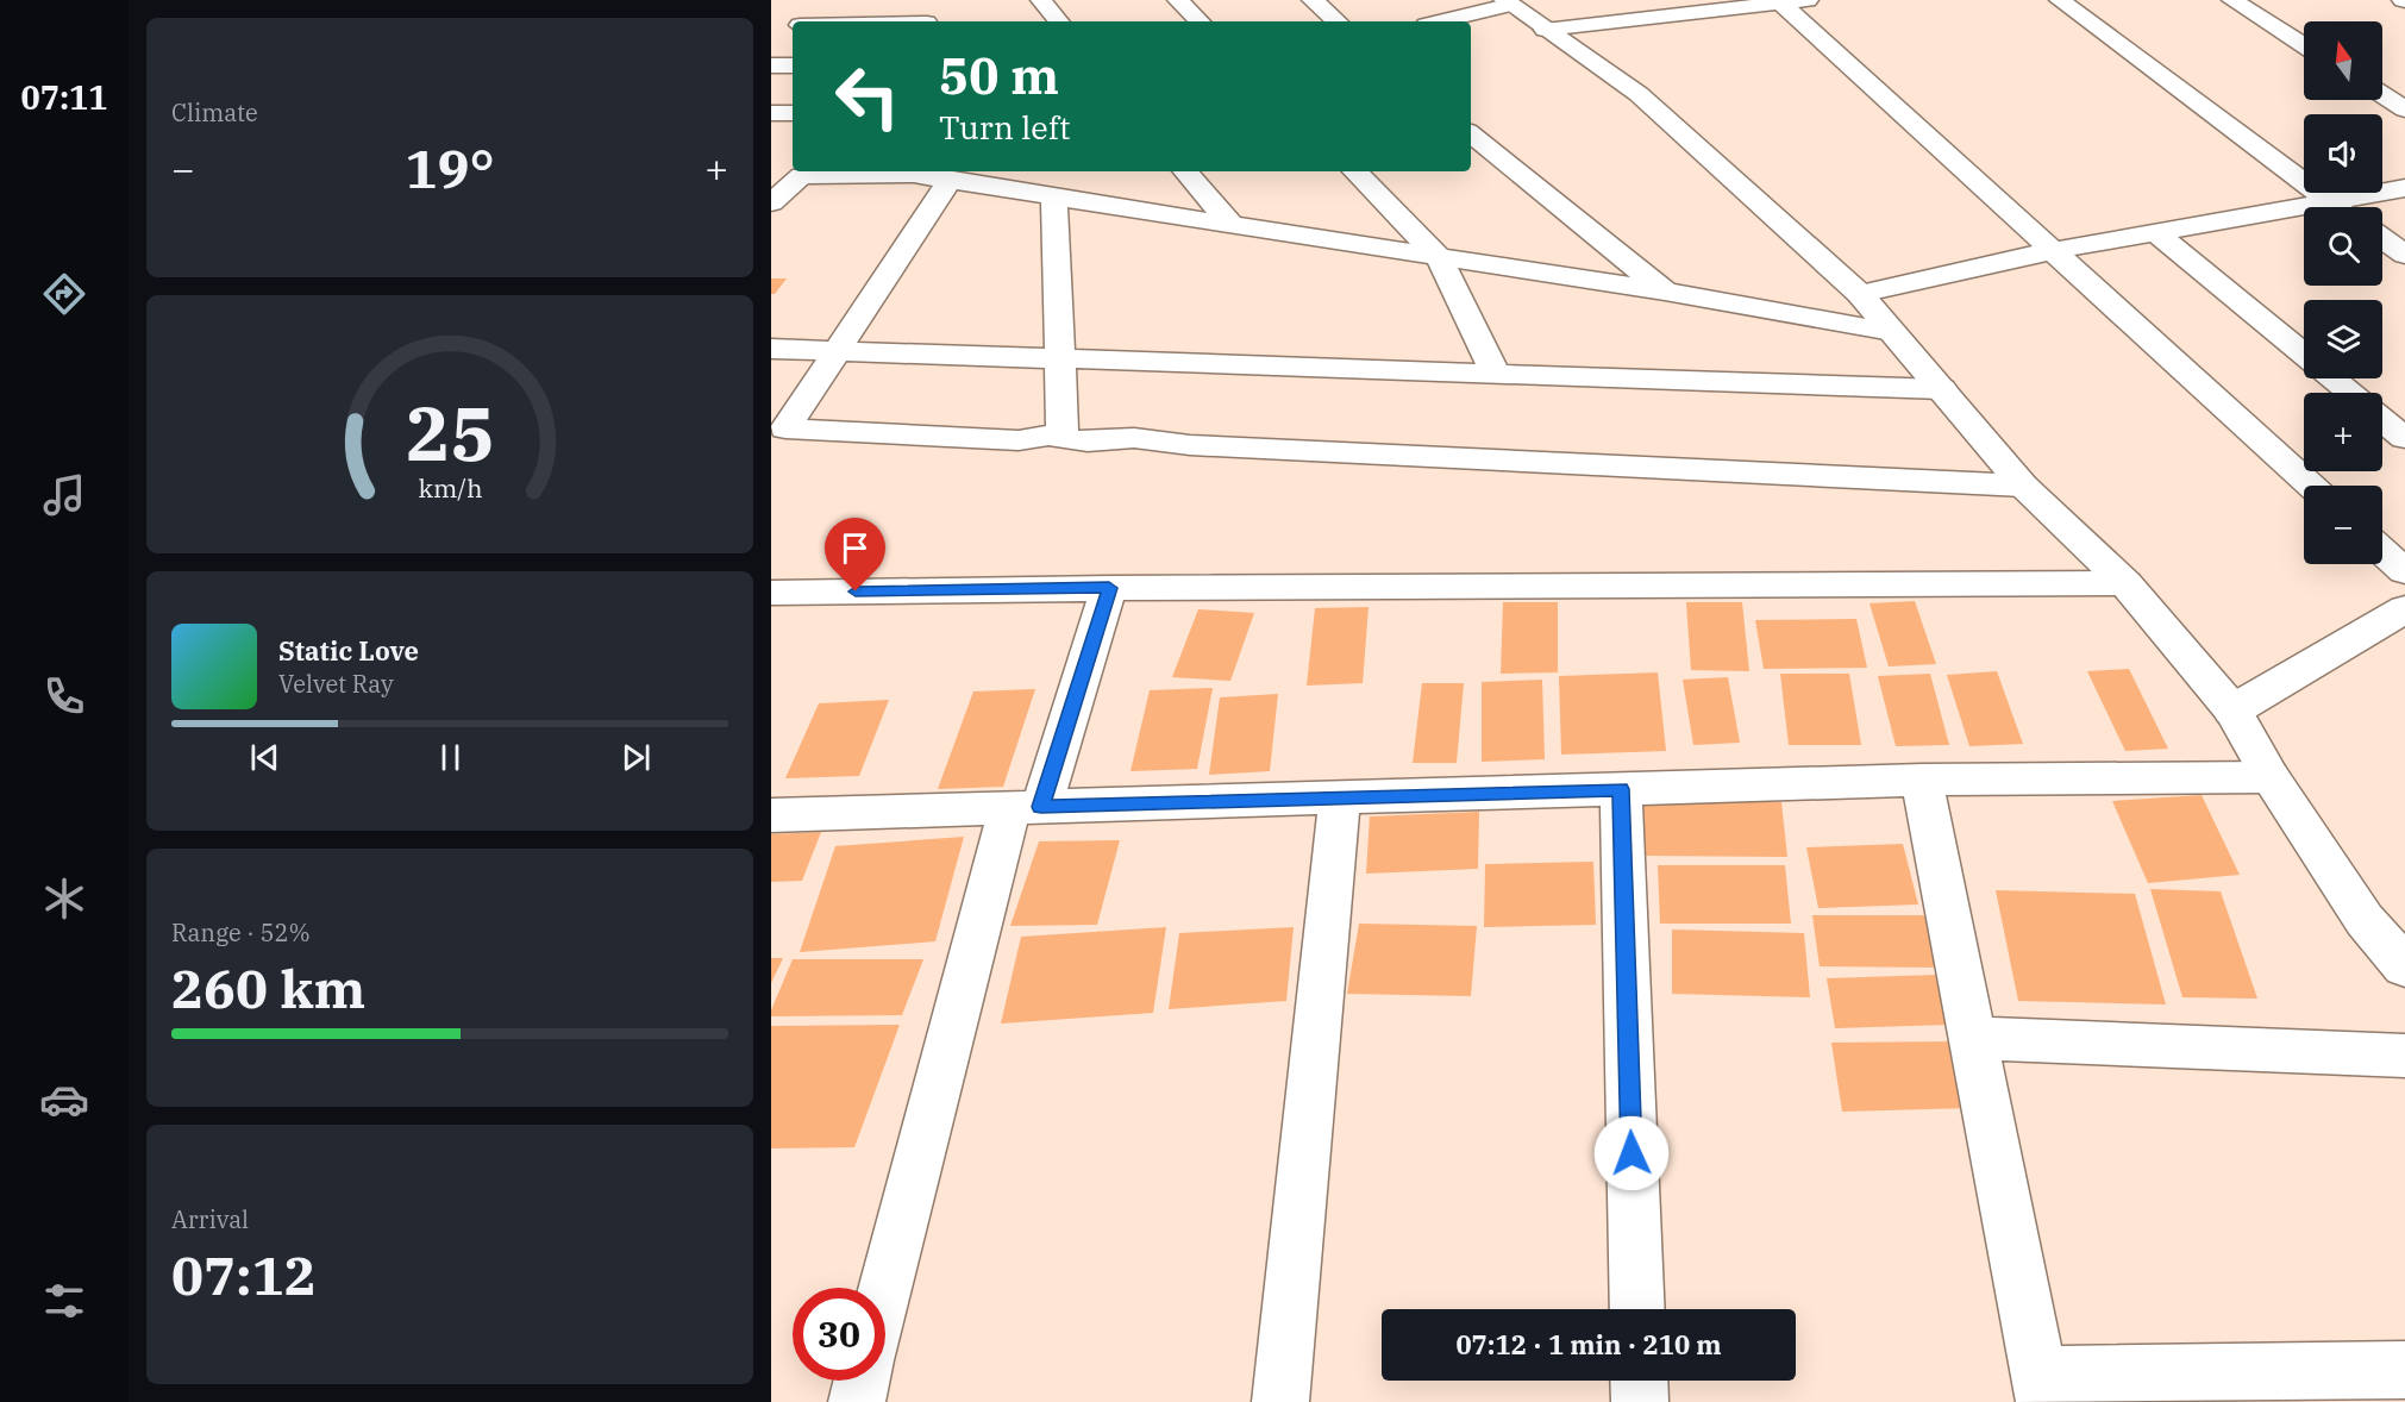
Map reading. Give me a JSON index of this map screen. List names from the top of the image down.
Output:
{
  "north": "top",
  "page": {
    "tabs": "07:11",
    "tile": [
      "Climate",
      ["Range · 52%", "260 km"],
      ["Arrival", "07:12"]
    ],
    "map_buttons": ["+", "−"],
    "turn": ["50 m", "Turn left"],
    "heat": ["−", "19°", "+"],
    "song": ["Static Love", "Velvet Ray"],
    "limit": "30",
    "trip": "07:12 · 1 min · 210 m",
    "gauge": ["25", "km/h"]
  }
}
